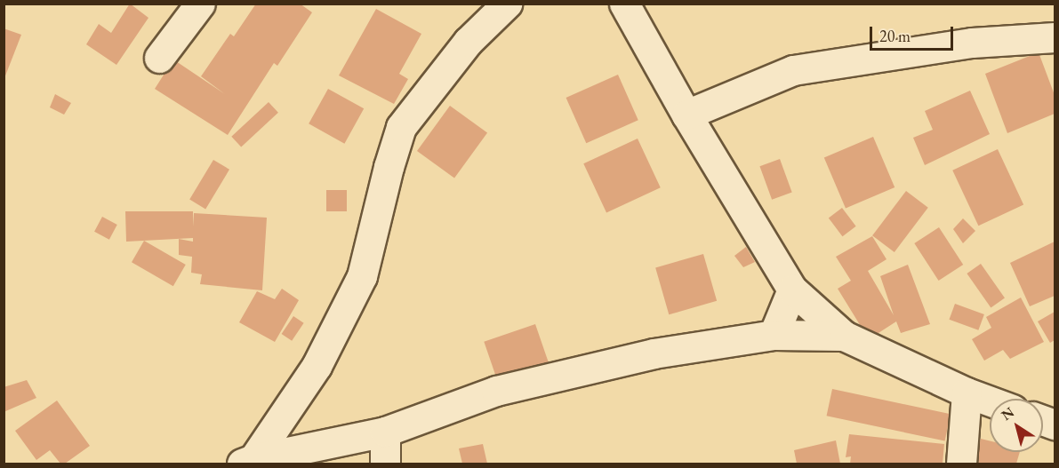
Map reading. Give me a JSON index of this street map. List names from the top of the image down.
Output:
{
  "scale_bar": "20 m",
  "north": "top left"
}
